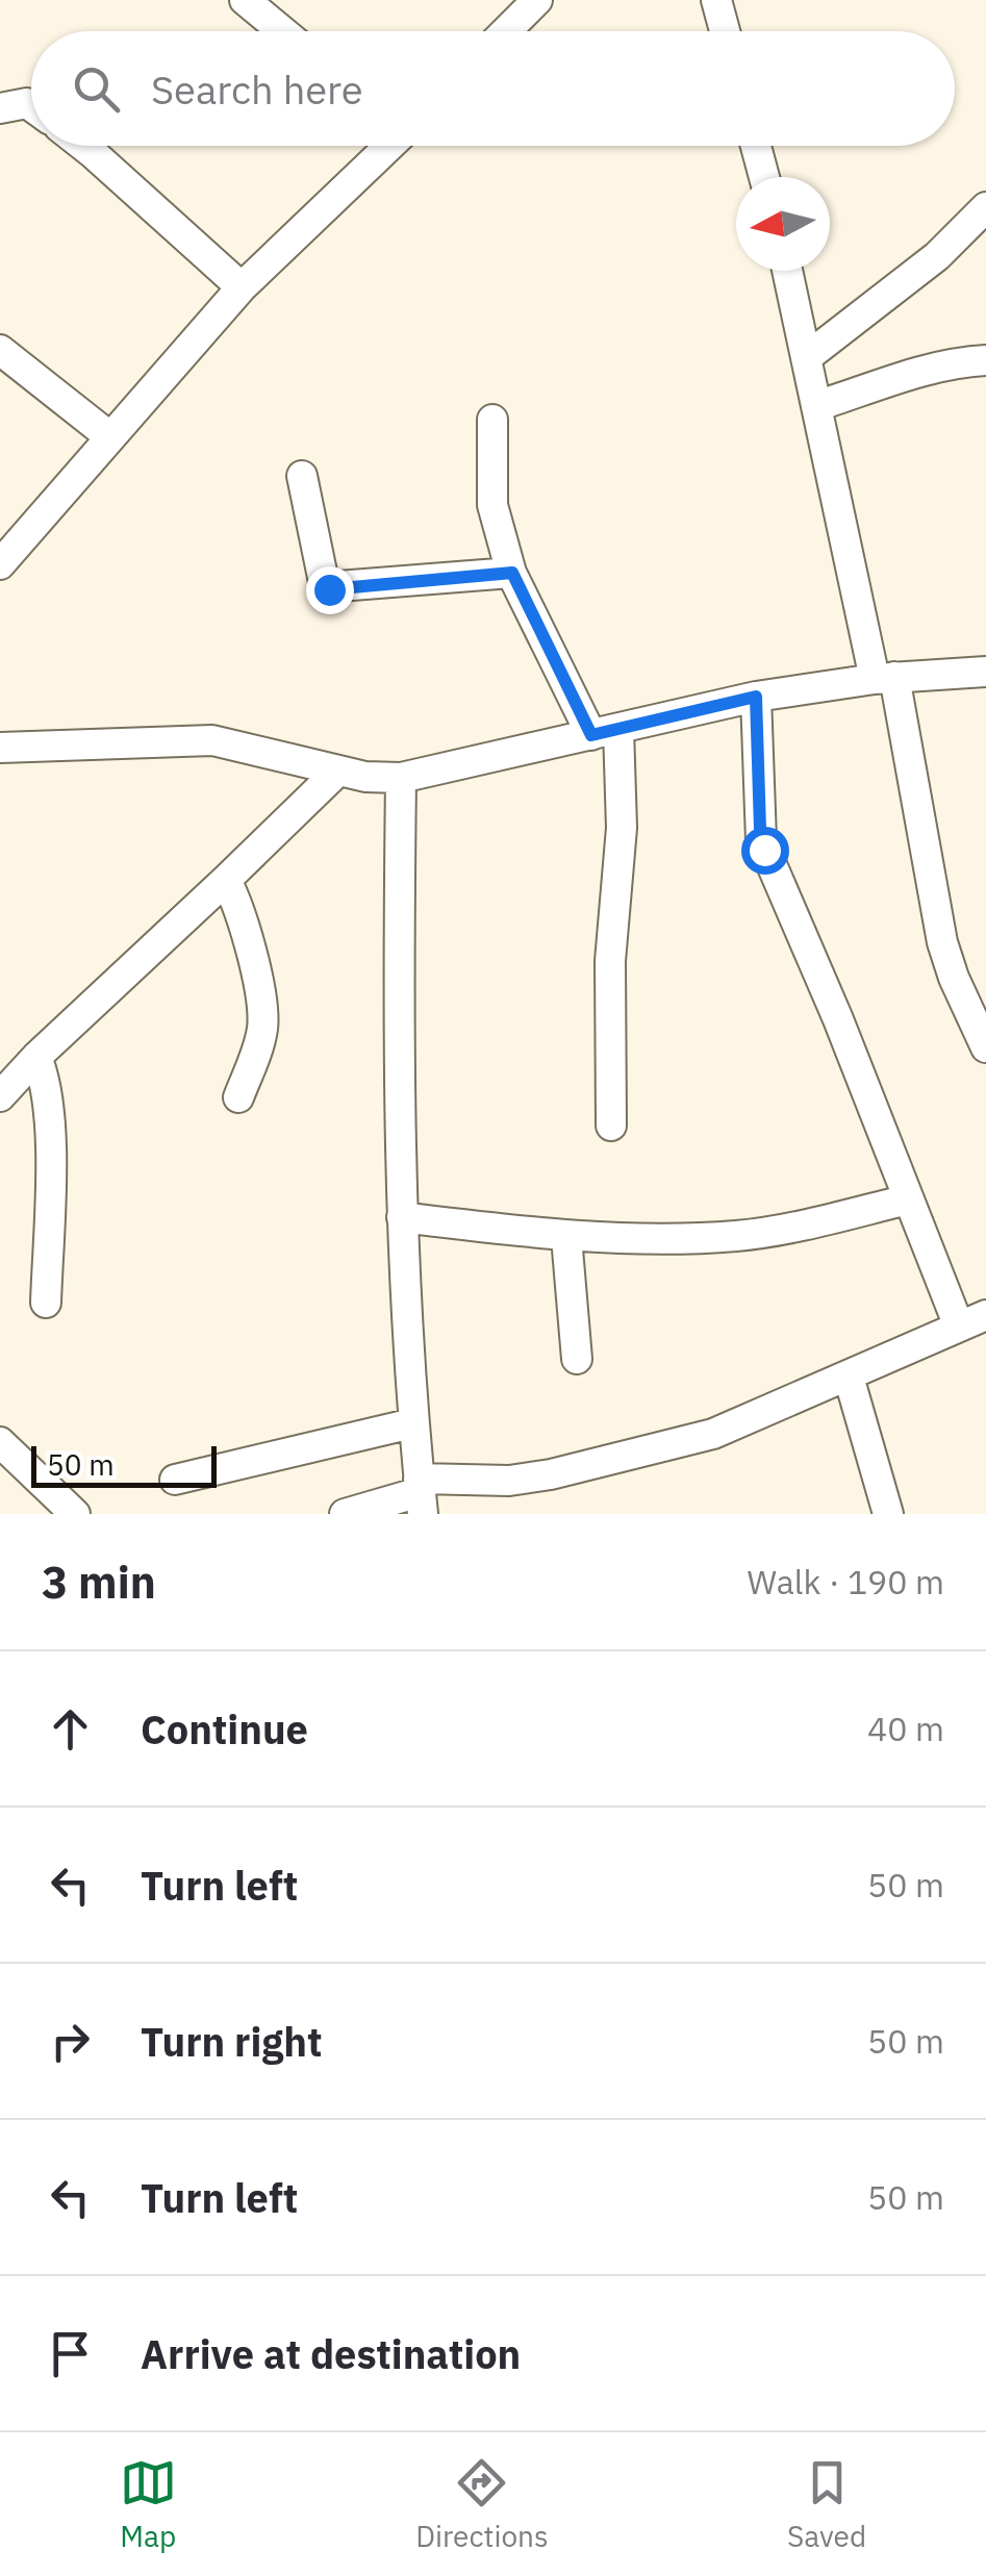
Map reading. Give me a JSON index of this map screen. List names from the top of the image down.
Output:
{
  "scale_bar": "50 m",
  "north": "left",
  "page": {
    "search": "Search here",
    "scale": "50 m",
    "heading": ["3 min", "Walk · 190 m"],
    "list": [
      ["Continue", "40 m"],
      ["Turn left", "50 m"],
      ["Turn right", "50 m"],
      ["Turn left", "50 m"],
      "Arrive at destination"
    ],
    "nav": ["Map", "Directions", "Saved"]
  }
}
